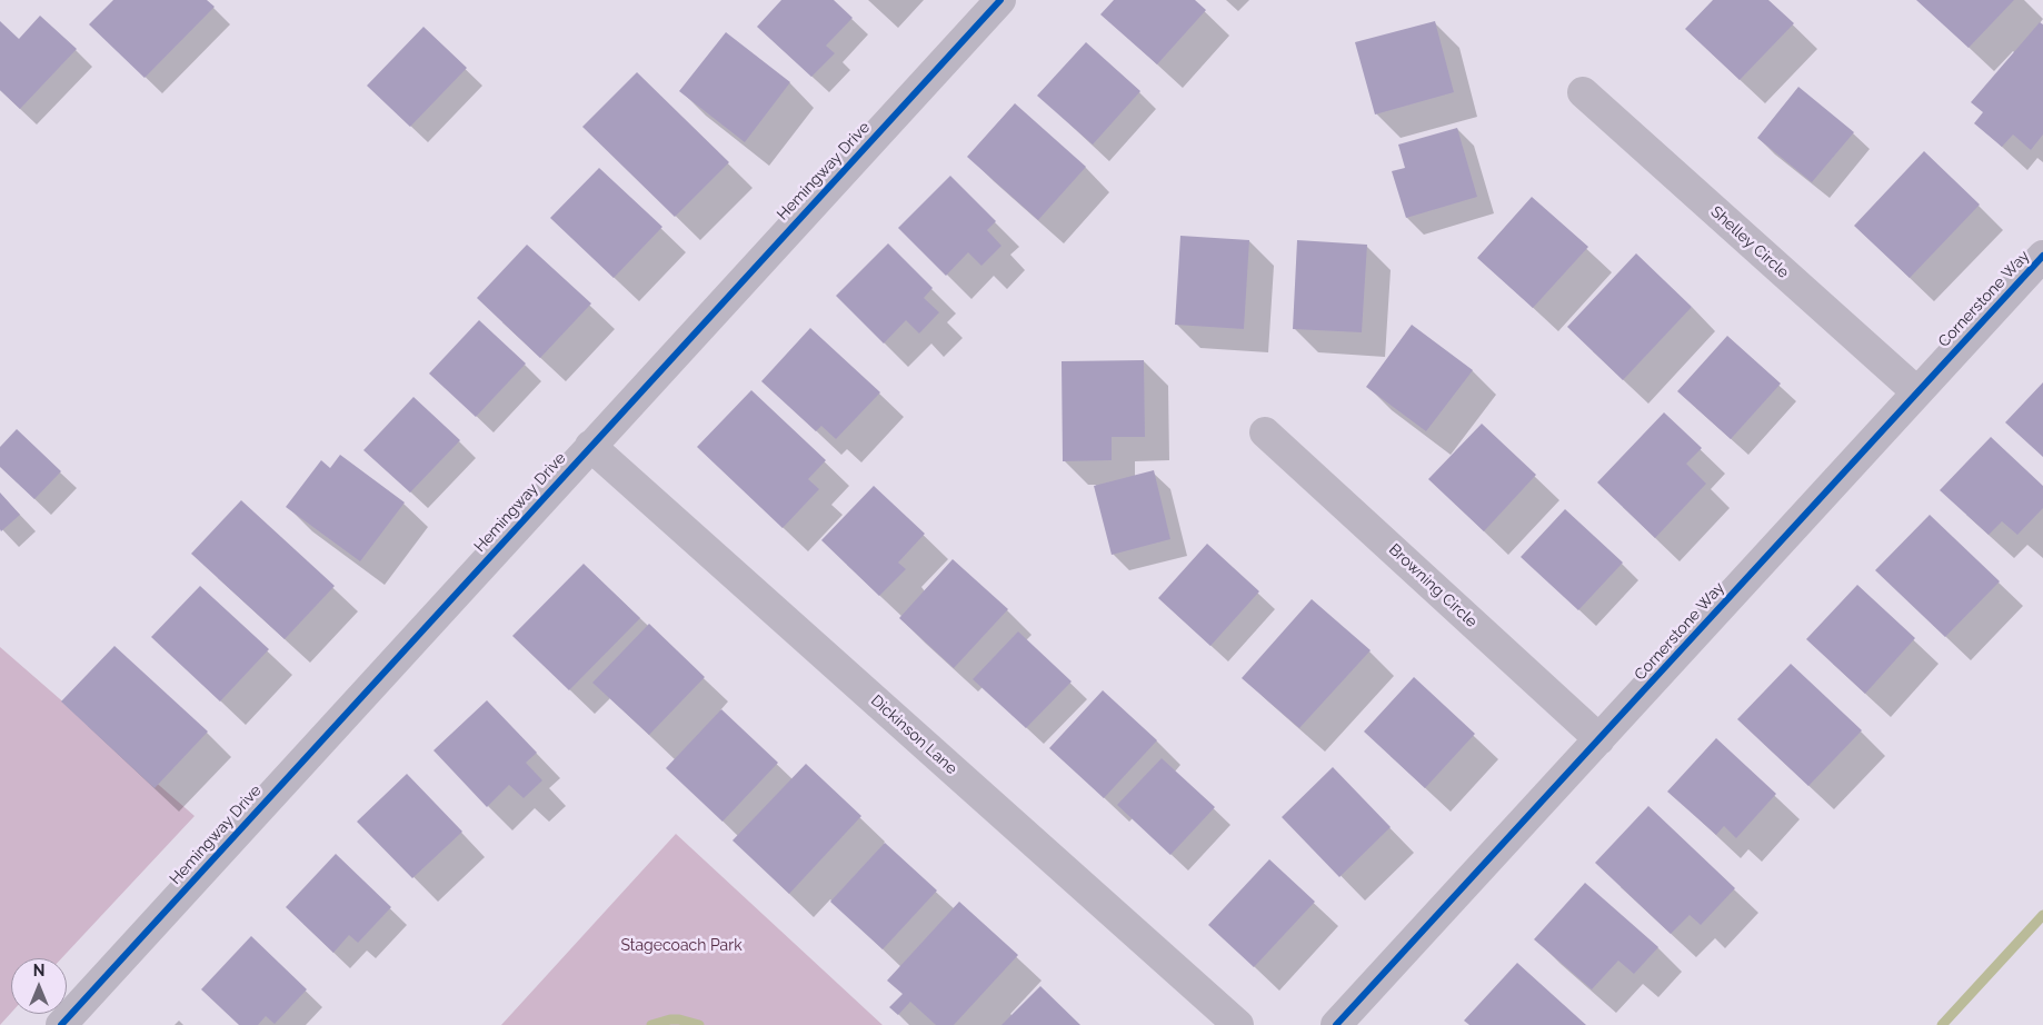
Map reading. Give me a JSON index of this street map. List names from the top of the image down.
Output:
{
  "streets": {
    "street": [
      "Hemingway Drive",
      "Shelley Circle",
      "Cornerstone Way",
      "Browning Circle",
      "Dickinson Lane"
    ]
  },
  "crossings": [
    ["Hemingway Drive", "Dickinson Lane"],
    ["Shelley Circle", "Cornerstone Way"],
    ["Cornerstone Way", "Browning Circle"]
  ],
  "parks": ["Stagecoach Park"],
  "north": "top"
}
